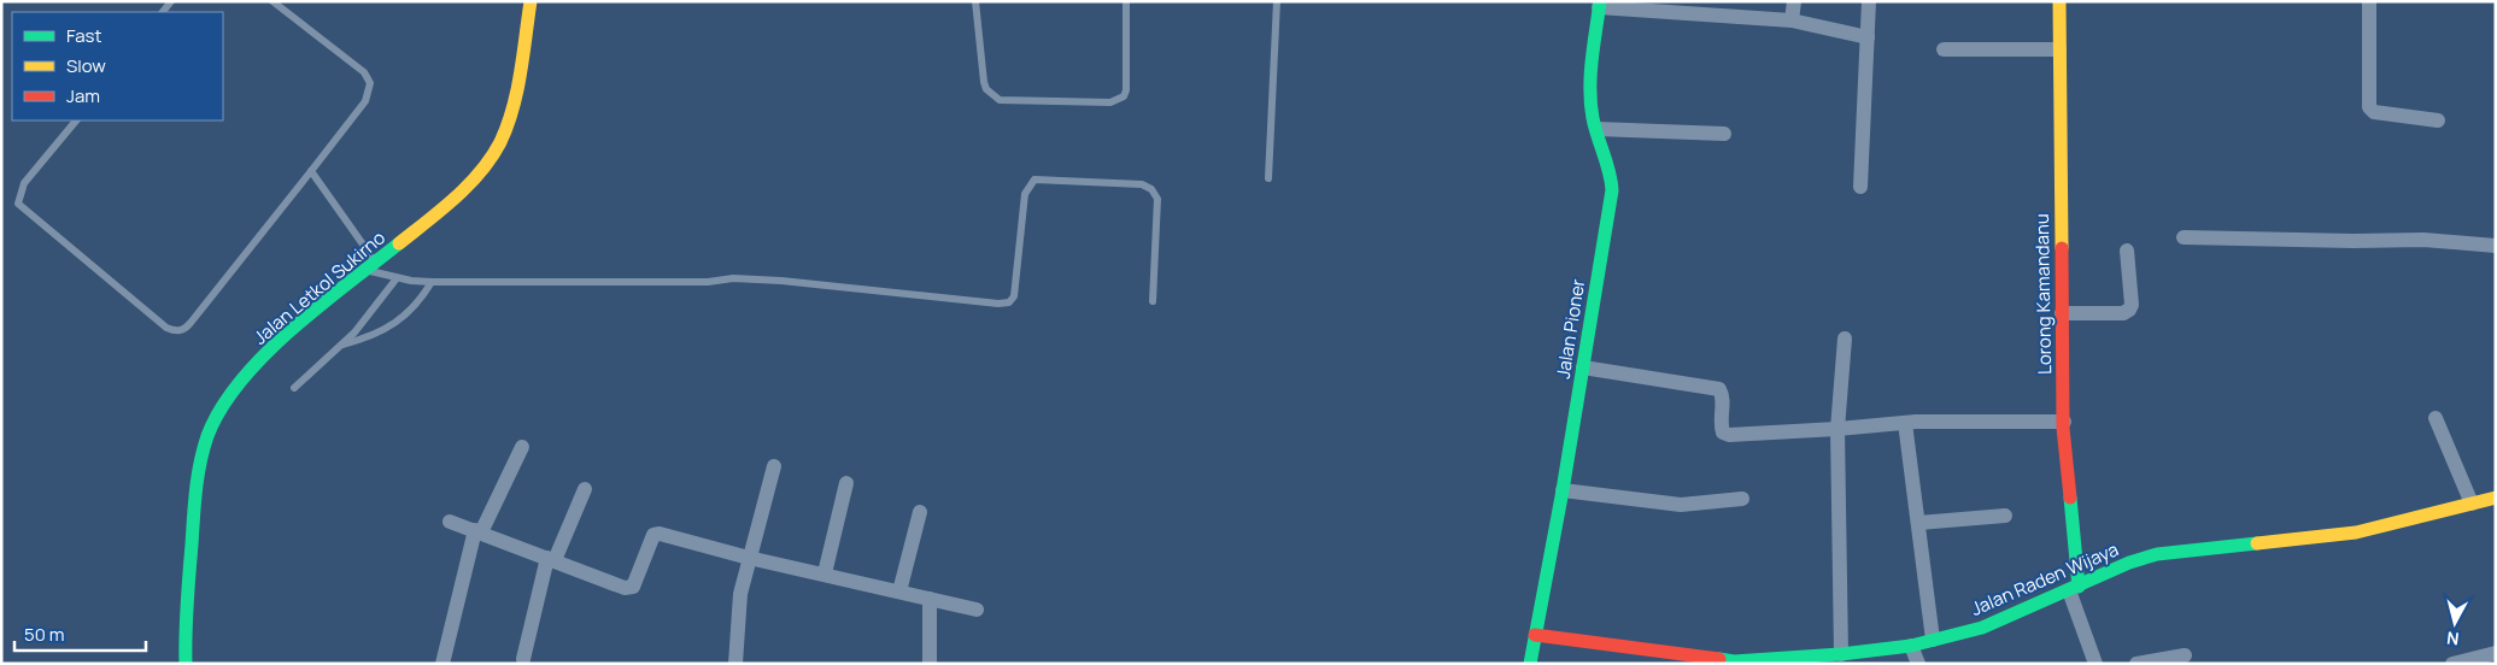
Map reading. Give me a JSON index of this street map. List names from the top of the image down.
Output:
{
  "streets": {
    "street": [
      "Jalan Letkol Sukirno",
      "Lorong Kamandanu",
      "Jalan Pioner",
      "Jalan Raden Wijaya"
    ]
  },
  "crossings": [
    ["Lorong Kamandanu", "Jalan Raden Wijaya"],
    ["Jalan Pioner", "Jalan Raden Wijaya"]
  ],
  "legend": ["Fast", "Slow", "Jam"],
  "scale_bar": "50 m",
  "north": "bottom"
}
